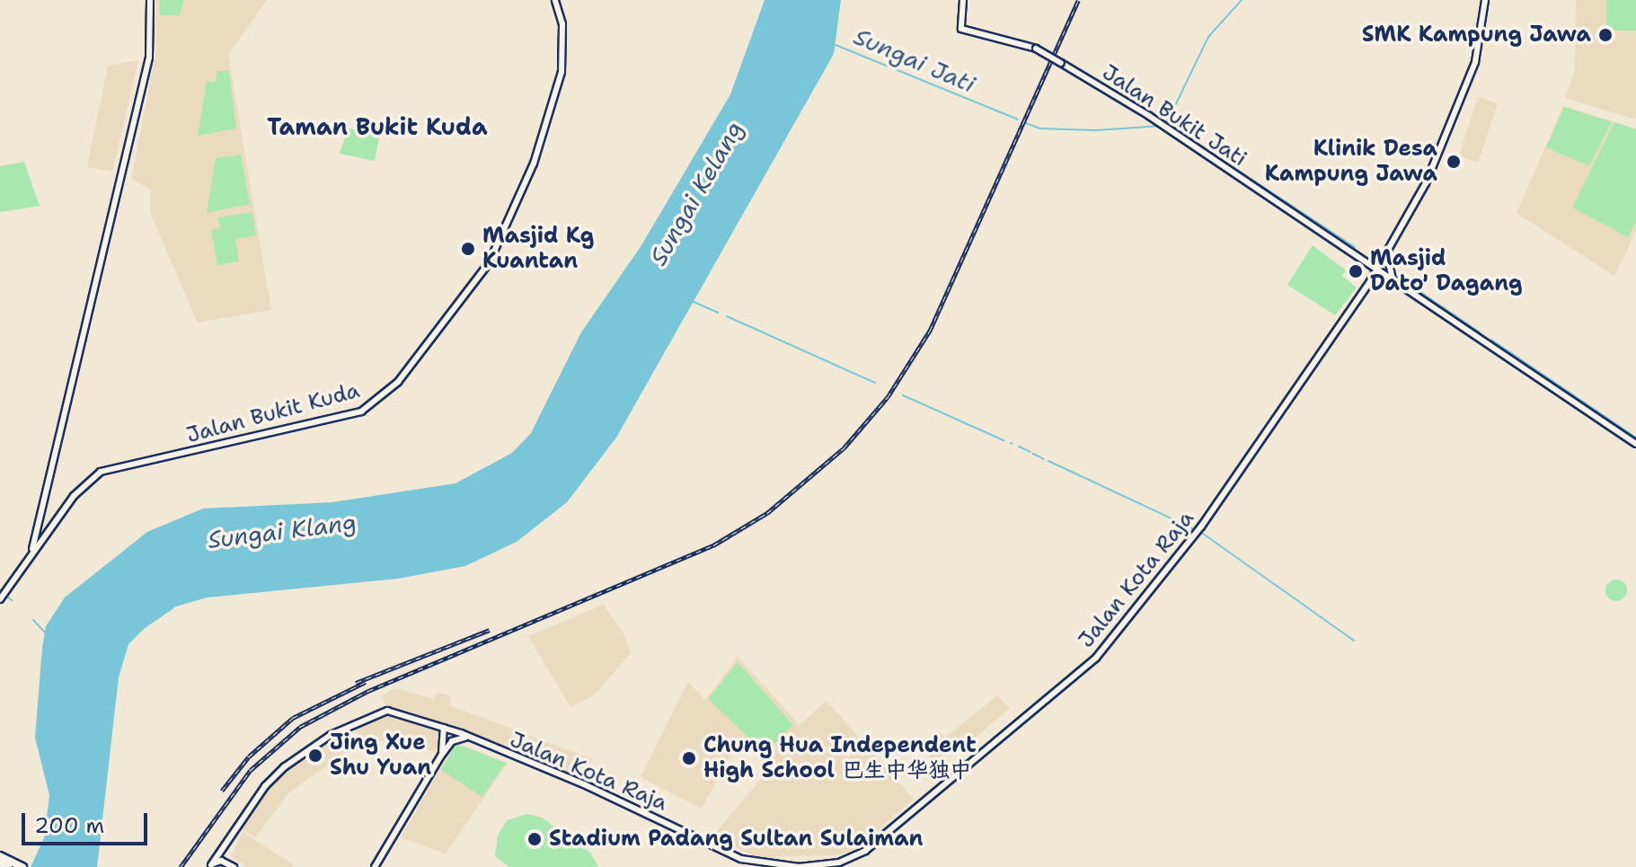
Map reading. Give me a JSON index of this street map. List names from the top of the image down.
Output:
{
  "streets": {
    "main road": ["Jalan Bukit Jati", "Jalan Bukit Kuda", "Jalan Kota Raja"]
  },
  "crossings": [
    ["Jalan Bukit Jati", "Jalan Kota Raja"]
  ],
  "districts": ["Taman Bukit Kuda"],
  "water": ["Sungai Jati", "Sungai Kelang", "Sungai Klang"],
  "places": [
    "SMK Kampung Jawa",
    "Klinik Desa Kampung Jawa",
    "Masjid Kg Kuantan",
    "Masjid Dato' Dagang",
    "Jing Xue Shu Yuan",
    "Chung Hua Independent High School 巴生中华独中",
    "Stadium Padang Sultan Sulaiman"
  ],
  "scale_bar": "200 m"
}
